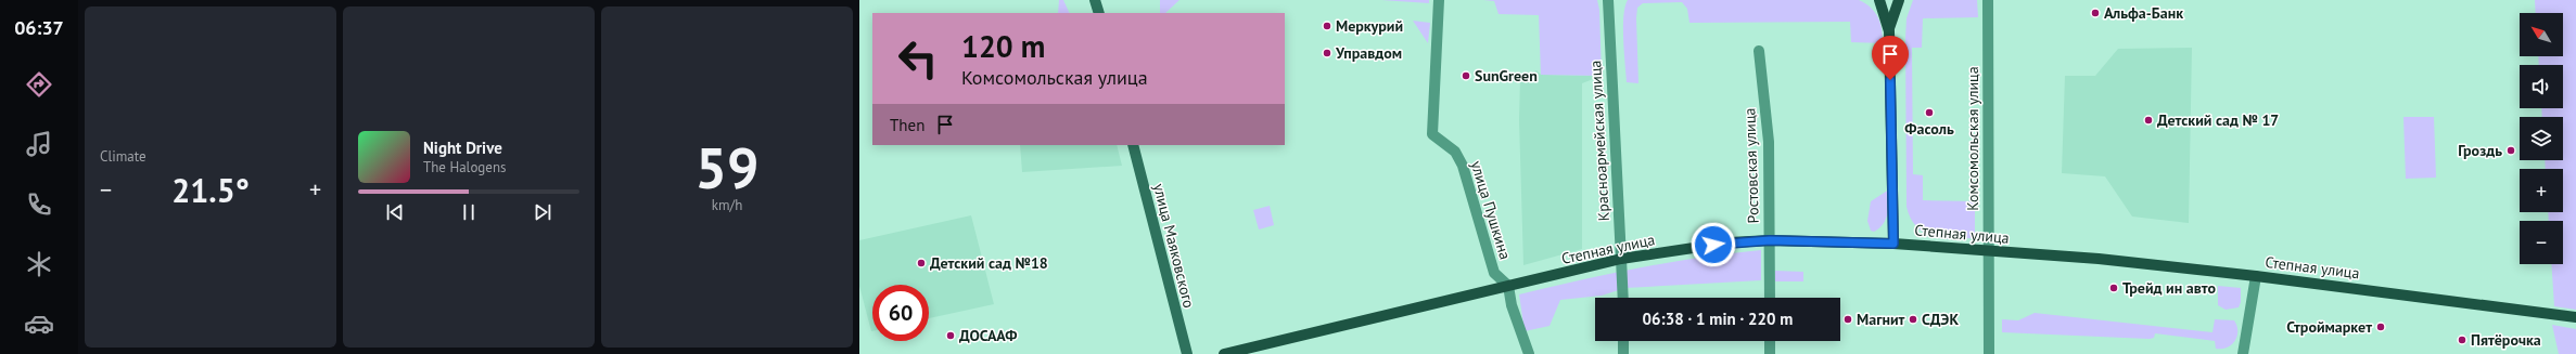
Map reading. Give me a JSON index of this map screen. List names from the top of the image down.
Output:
{
  "streets": {
    "main road": ["Степная улица", "улица Маяковского"],
    "street": [
      "Комсомольская улица",
      "Красноармейская улица",
      "Ростовская улица",
      "улица Пушкина"
    ]
  },
  "crossings": [
    ["Комсомольская улица", "Степная улица"],
    ["Красноармейская улица", "Степная улица"],
    ["Ростовская улица", "Степная улица"],
    ["улица Пушкина", "Степная улица"]
  ],
  "places": [
    "Альфа-Банк",
    "Меркурий",
    "Управдом",
    "SunGreen",
    "Фасоль",
    "Детский сад № 17",
    "Гроздь",
    "Детский сад №18",
    "Трейд ин авто",
    "Магнит",
    "СДЭК",
    "Строймаркет",
    "ДОСААФ",
    "Пятёрочка"
  ],
  "north": "top left",
  "page": {
    "tabs": "06:37",
    "tile": [
      "Climate",
      ["59", "km/h"]
    ],
    "map_buttons": ["+", "−"],
    "turn": ["120 m", "Комсомольская улица"],
    "then": "Then",
    "song": ["Night Drive", "The Halogens"],
    "heat": ["−", "21.5°", "+"],
    "limit": "60",
    "trip": "06:38 · 1 min · 220 m"
  }
}
